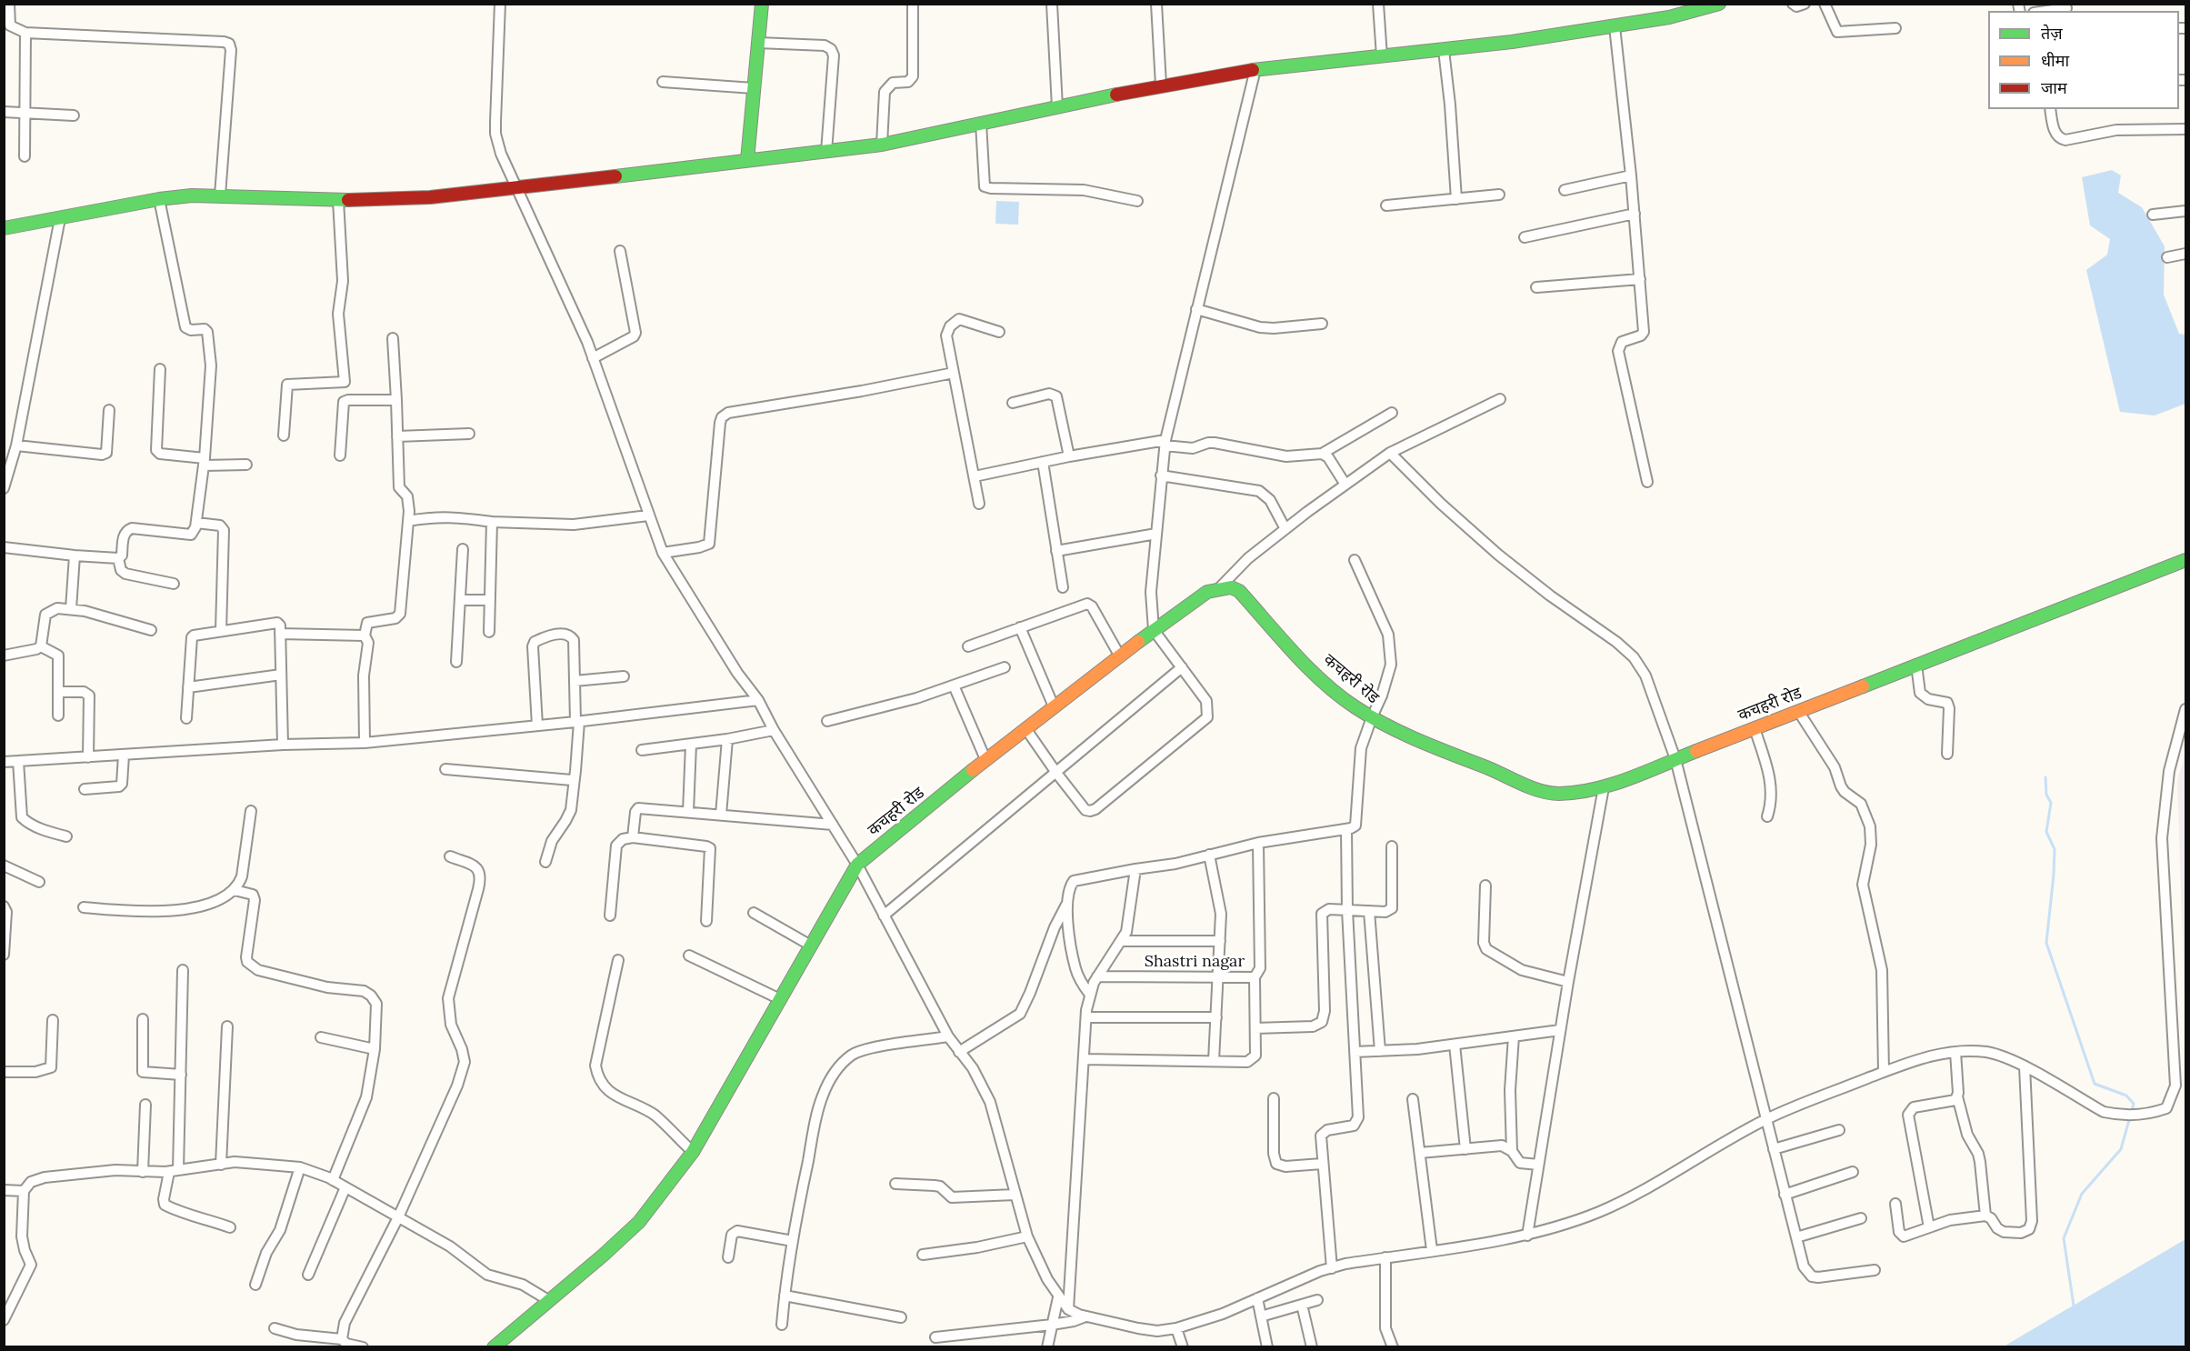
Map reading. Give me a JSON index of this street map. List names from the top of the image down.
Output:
{
  "streets": {
    "main road": ["कचहरी रोड"],
    "street": ["Shastri nagar"]
  },
  "legend": ["तेज़", "धीमा", "जाम"]
}
